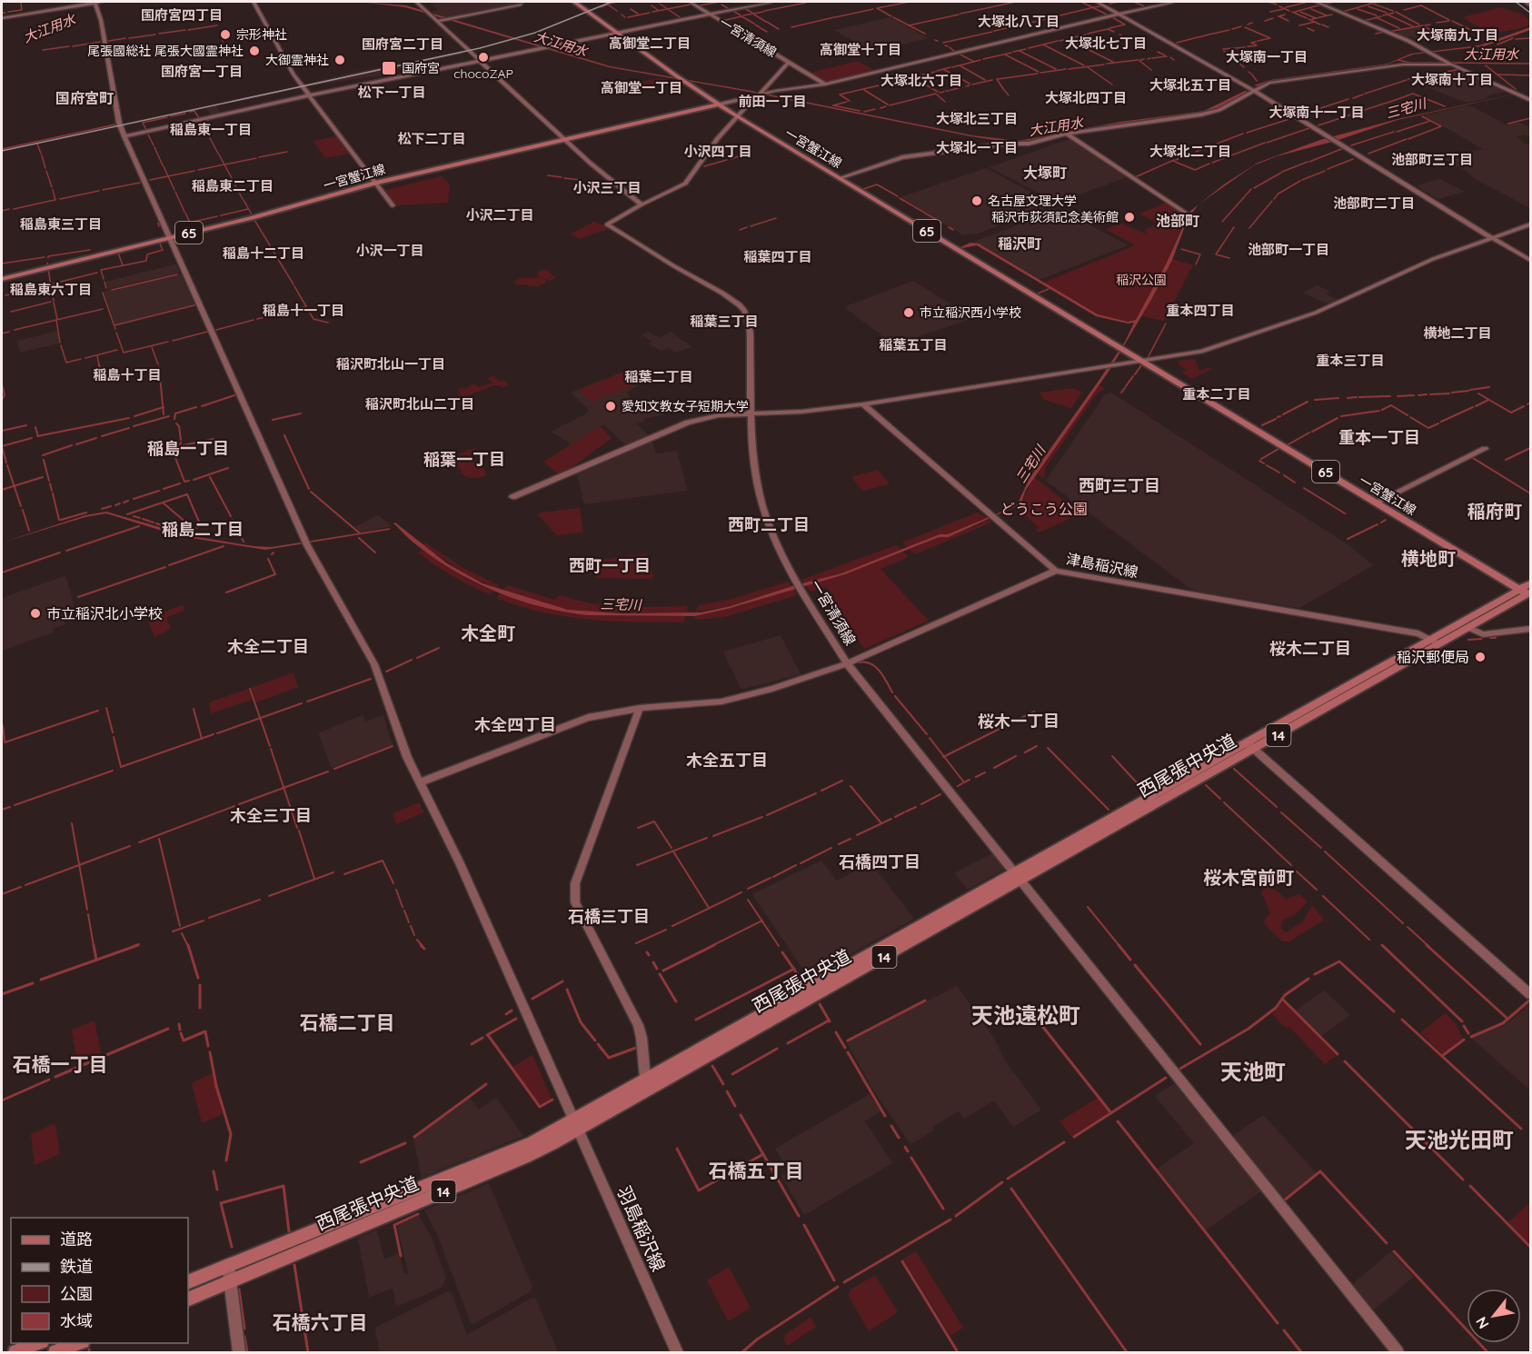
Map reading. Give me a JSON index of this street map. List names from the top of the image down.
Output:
{
  "streets": {
    "main road": [
      "一宮蟹江線",
      "65",
      "14",
      "西尾張中央道"
    ],
    "street": ["一宮清須線", "津島稲沢線", "羽島稲沢線"]
  },
  "crossings": [
    ["一宮清須線", "一宮蟹江線"],
    ["一宮清須線", "羽島稲沢線"],
    ["一宮蟹江線", "西尾張中央道"],
    ["一宮蟹江線", "羽島稲沢線"],
    ["津島稲沢線", "西尾張中央道"],
    ["西尾張中央道", "羽島稲沢線"]
  ],
  "districts": [
    "国府宮四丁目",
    "大塚北八丁目",
    "大塚南九丁目",
    "高御堂二丁目",
    "大塚北七丁目",
    "国府宮二丁目",
    "高御堂十丁目",
    "大塚南一丁目",
    "国府宮一丁目",
    "大塚南十丁目",
    "大塚北六丁目",
    "大塚北五丁目",
    "高御堂一丁目",
    "松下一丁目",
    "大塚北四丁目",
    "国府宮町",
    "前田一丁目",
    "大塚南十一丁目",
    "大塚北三丁目",
    "稲島東一丁目",
    "松下二丁目",
    "大塚北一丁目",
    "小沢四丁目",
    "大塚北二丁目",
    "池部町三丁目",
    "大塚町",
    "稲島東二丁目",
    "小沢三丁目",
    "池部町二丁目",
    "小沢二丁目",
    "池部町",
    "稲島東三丁目",
    "稲沢町",
    "池部町一丁目",
    "小沢一丁目",
    "稲島十二丁目",
    "稲葉四丁目",
    "稲島東六丁目",
    "稲島十一丁目",
    "重本四丁目",
    "稲葉三丁目",
    "横地二丁目",
    "稲葉五丁目",
    "重本三丁目",
    "稲沢町北山一丁目",
    "稲島十丁目",
    "稲葉二丁目",
    "重本二丁目",
    "稲沢町北山二丁目",
    "重本一丁目",
    "稲島一丁目",
    "稲葉一丁目",
    "西町三丁目",
    "稲府町",
    "西町二丁目",
    "稲島二丁目",
    "横地町",
    "西町一丁目",
    "木全町",
    "木全二丁目",
    "桜木二丁目",
    "桜木一丁目",
    "木全四丁目",
    "木全五丁目",
    "木全三丁目",
    "石橋四丁目",
    "桜木宮前町",
    "石橋三丁目",
    "天池遠松町",
    "石橋二丁目",
    "石橋一丁目",
    "天池町",
    "天池光田町",
    "石橋五丁目",
    "石橋六丁目"
  ],
  "water": ["大江用水", "三宅川"],
  "parks": ["稲沢公園", "どうこう公園"],
  "places": {
    "other": [
      "宗形神社",
      "尾張國総社 尾張大國霊神社",
      "chocoZAP",
      "大御霊神社",
      "名古屋文理大学",
      "稲沢市荻須記念美術館",
      "市立稲沢西小学校",
      "愛知文教女子短期大学",
      "市立稲沢北小学校",
      "稲沢郵便局"
    ],
    "transit": ["国府宮"]
  },
  "legend": [
    "道路",
    "鉄道",
    "公園",
    "水域"
  ],
  "north": "bottom left"
}
